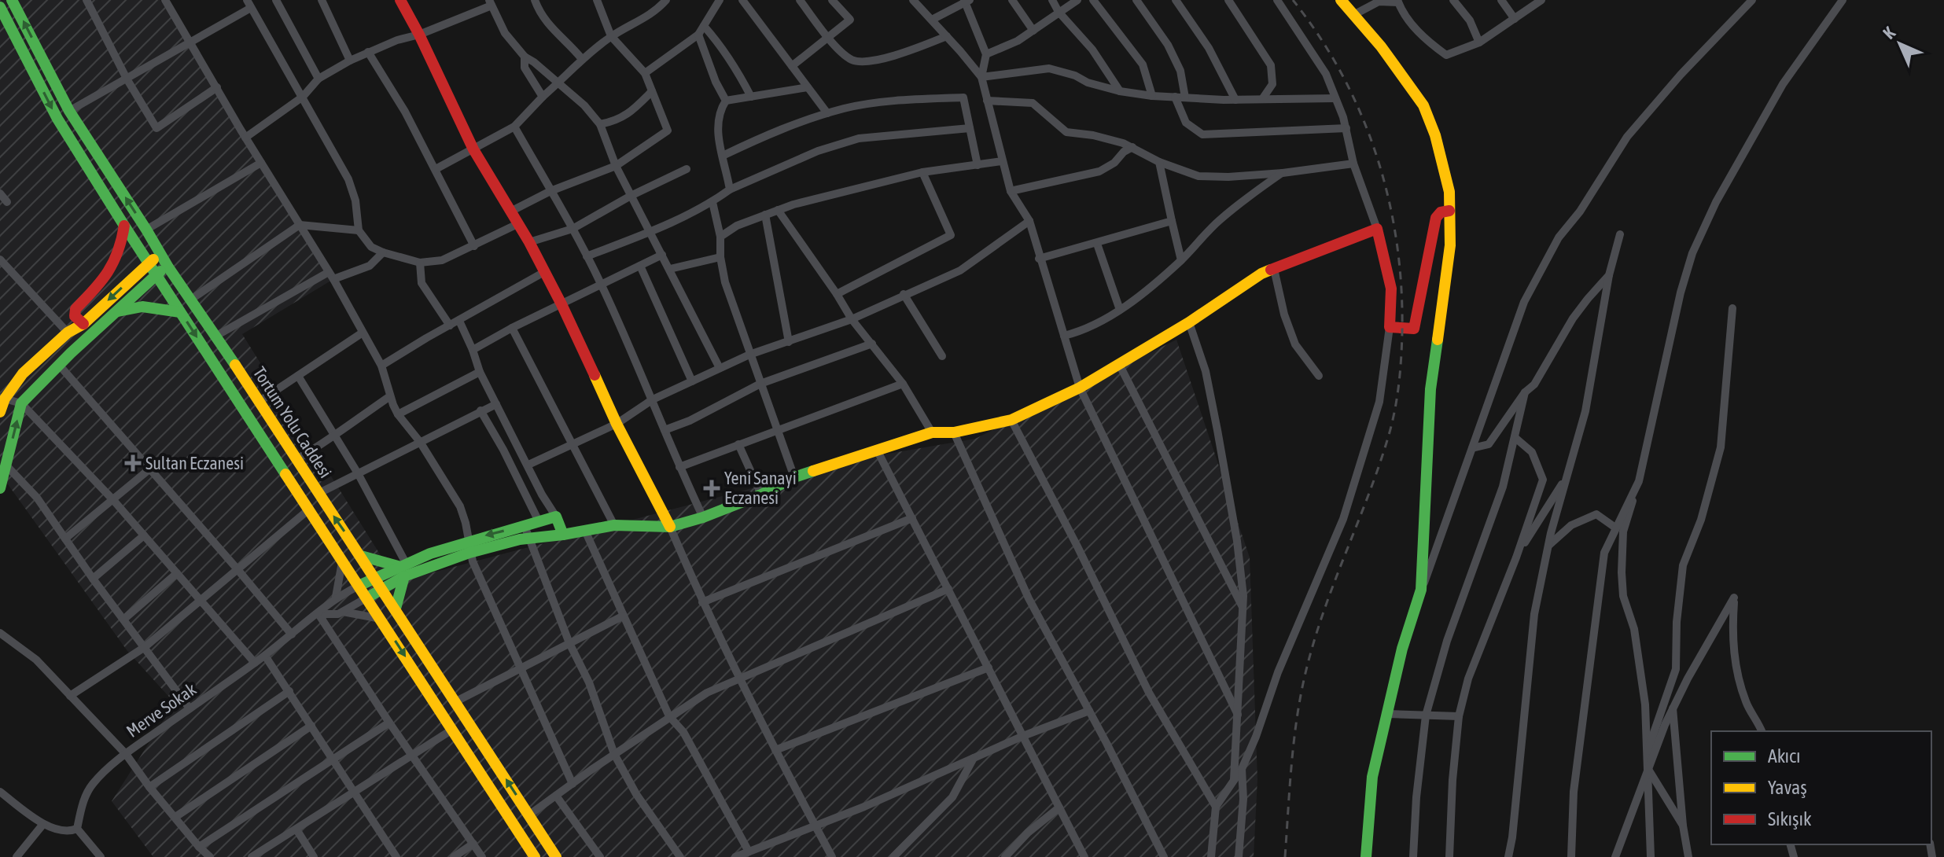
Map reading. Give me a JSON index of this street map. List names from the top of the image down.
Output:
{
  "streets": {
    "main road": ["Tortum Yolu Caddesi"],
    "street": ["Merve Sokak"]
  },
  "places": {
    "health": ["Sultan Eczanesi", "Yeni Sanayi Eczanesi"]
  },
  "legend": ["Akıcı", "Yavaş", "Sıkışık"],
  "north": "top left"
}
